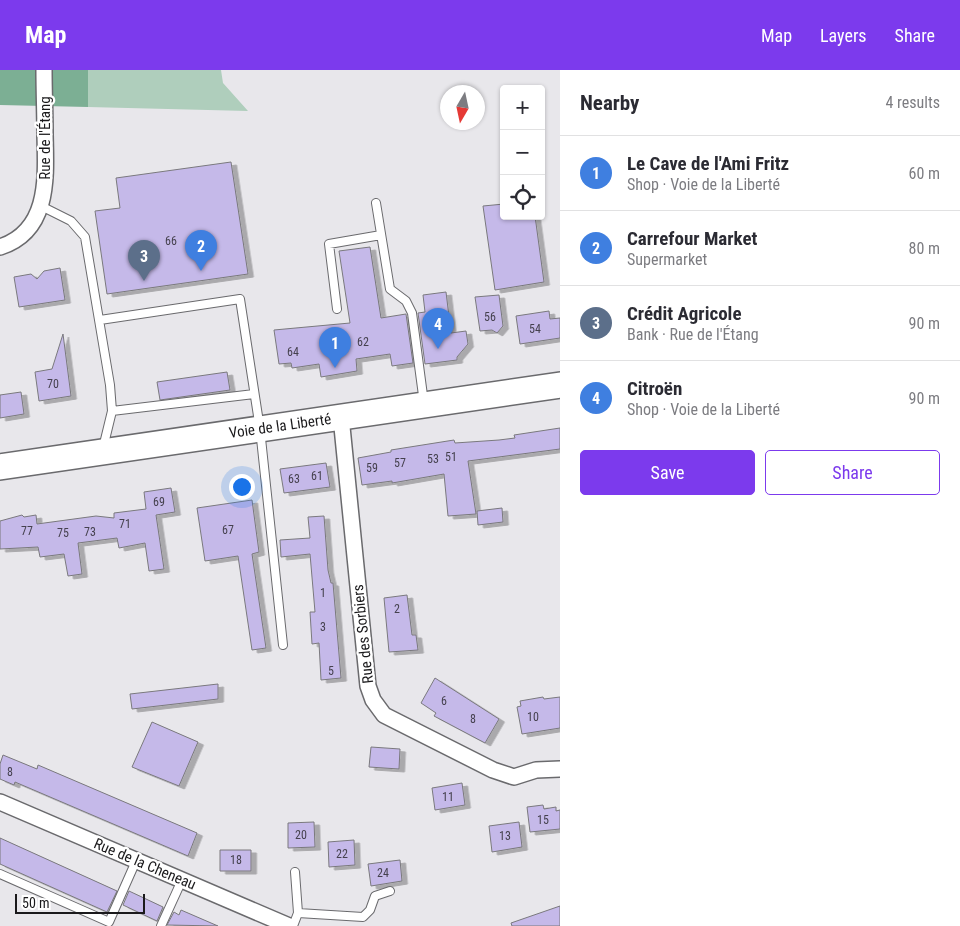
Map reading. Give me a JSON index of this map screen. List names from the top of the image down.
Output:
{
  "streets": {
    "main road": ["Voie de la Liberté"],
    "street": ["Rue de l'Étang", "Rue des Sorbiers", "Rue de la Cheneau"]
  },
  "crossings": [
    ["Voie de la Liberté", "Rue des Sorbiers"]
  ],
  "house_numbers": [
    "66",
    "56",
    "54",
    "62",
    "64",
    "70",
    "51",
    "53",
    "57",
    "59",
    "61",
    "63",
    "69",
    "71",
    "67",
    "77",
    "73",
    "75",
    "1",
    "2",
    "3",
    "5",
    "6",
    "10",
    "8",
    "8",
    "11",
    "15",
    "20",
    "13",
    "22",
    "18",
    "24"
  ],
  "scale_bar": "50 m",
  "north": "bottom",
  "page": {
    "header": "Map",
    "nav": ["Map", "Layers", "Share"],
    "heading": ["Nearby", "4 results"],
    "map_buttons": ["+", "−"],
    "list": [
      {
        "mark": "1",
        "name": "Le Cave de l'Ami Fritz",
        "note": "Shop · Voie de la Liberté",
        "value": "60 m"
      },
      {
        "mark": "2",
        "name": "Carrefour Market",
        "note": "Supermarket",
        "value": "80 m"
      },
      {
        "mark": "3",
        "name": "Crédit Agricole",
        "note": "Bank · Rue de l'Étang",
        "value": "90 m"
      },
      {
        "mark": "4",
        "name": "Citroën",
        "note": "Shop · Voie de la Liberté",
        "value": "90 m"
      }
    ],
    "pins": [
      "2",
      "3",
      "4",
      "1"
    ],
    "buttons": ["Save", "Share"],
    "scale": "50 m"
  }
}
